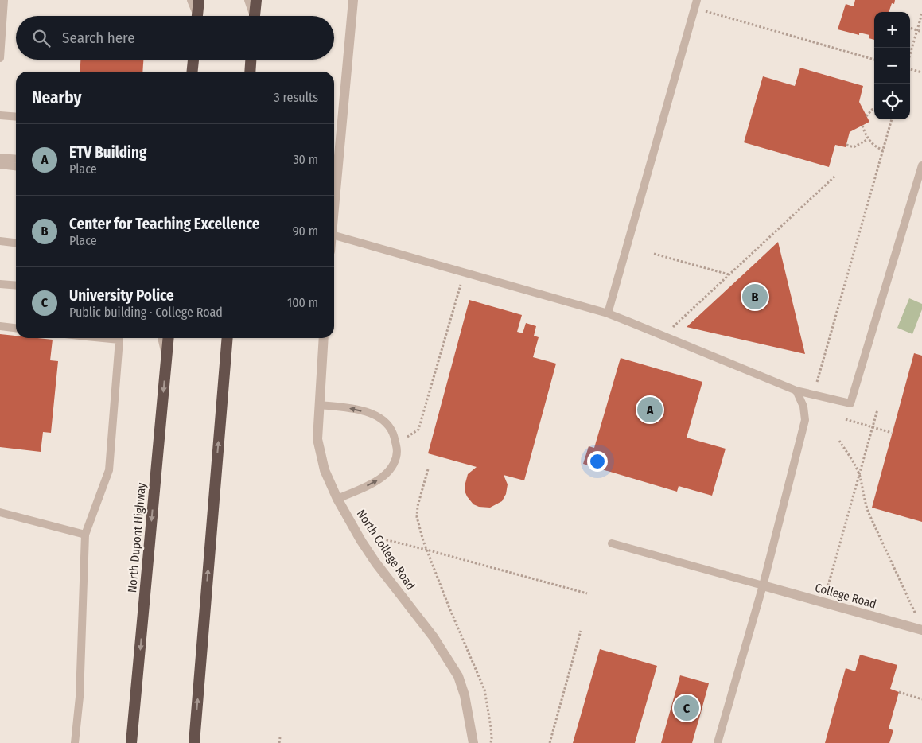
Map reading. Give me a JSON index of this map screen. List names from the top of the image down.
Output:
{
  "streets": {
    "highway": ["North Dupont Highway"],
    "street": ["North College Road", "College Road"]
  },
  "page": {
    "map_buttons": ["+", "−"],
    "search": "Search here",
    "heading": ["Nearby", "3 results"],
    "list": [
      {
        "mark": "A",
        "name": "ETV Building",
        "note": "Place",
        "value": "30 m"
      },
      {
        "mark": "B",
        "name": "Center for Teaching Excellence",
        "note": "Place",
        "value": "90 m"
      },
      {
        "mark": "C",
        "name": "University Police",
        "note": "Public building · College Road",
        "value": "100 m"
      }
    ],
    "pins": ["B", "A", "C"]
  }
}
